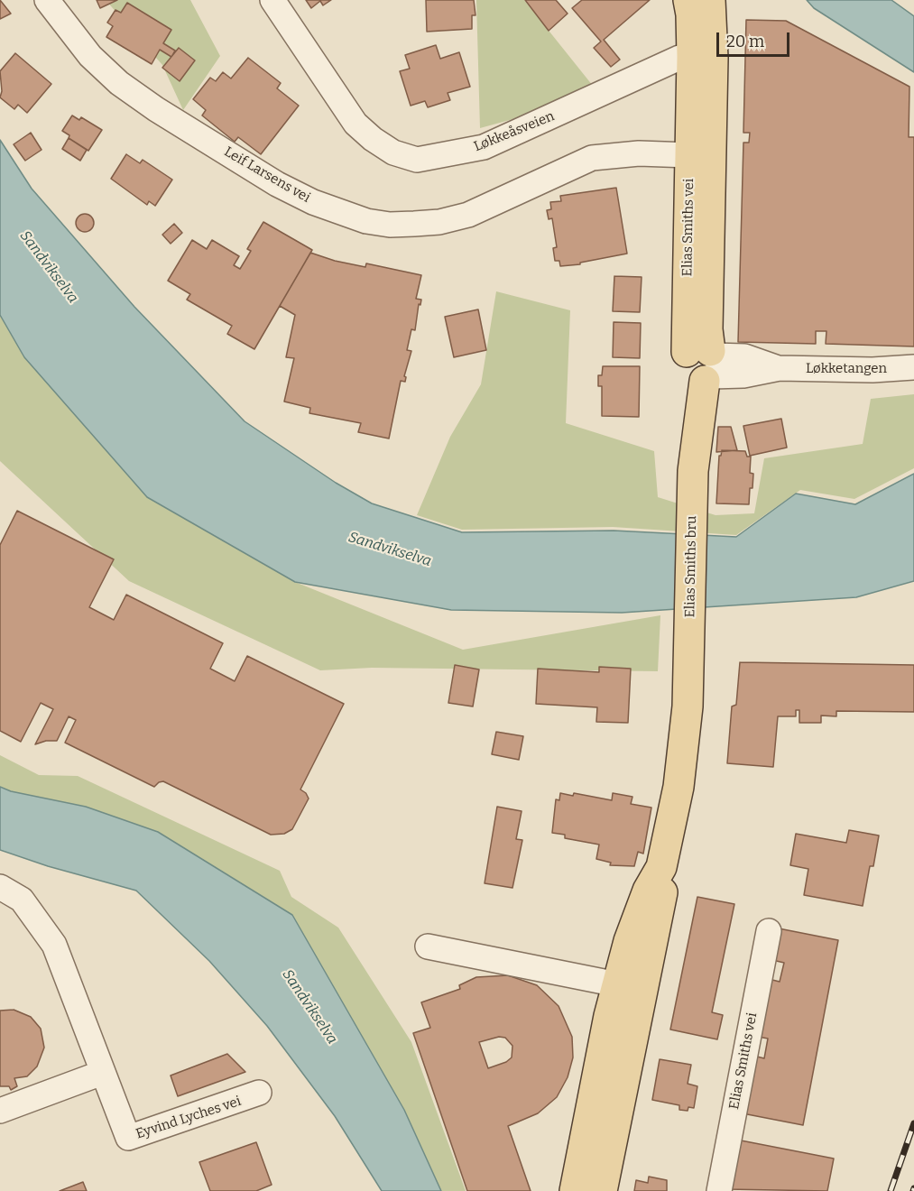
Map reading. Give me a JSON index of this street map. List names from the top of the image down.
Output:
{
  "streets": {
    "main road": ["Elias Smiths vei", "Elias Smiths bru"],
    "street": [
      "Løkkeåsveien",
      "Leif Larsens vei",
      "Løkketangen",
      "Eyvind Lyches vei"
    ]
  },
  "crossings": [
    ["Leif Larsens vei", "Elias Smiths vei"],
    ["Elias Smiths vei", "Løkketangen"],
    ["Elias Smiths vei", "Elias Smiths bru"]
  ],
  "water": ["Sandvikselva"],
  "scale_bar": "20 m"
}
